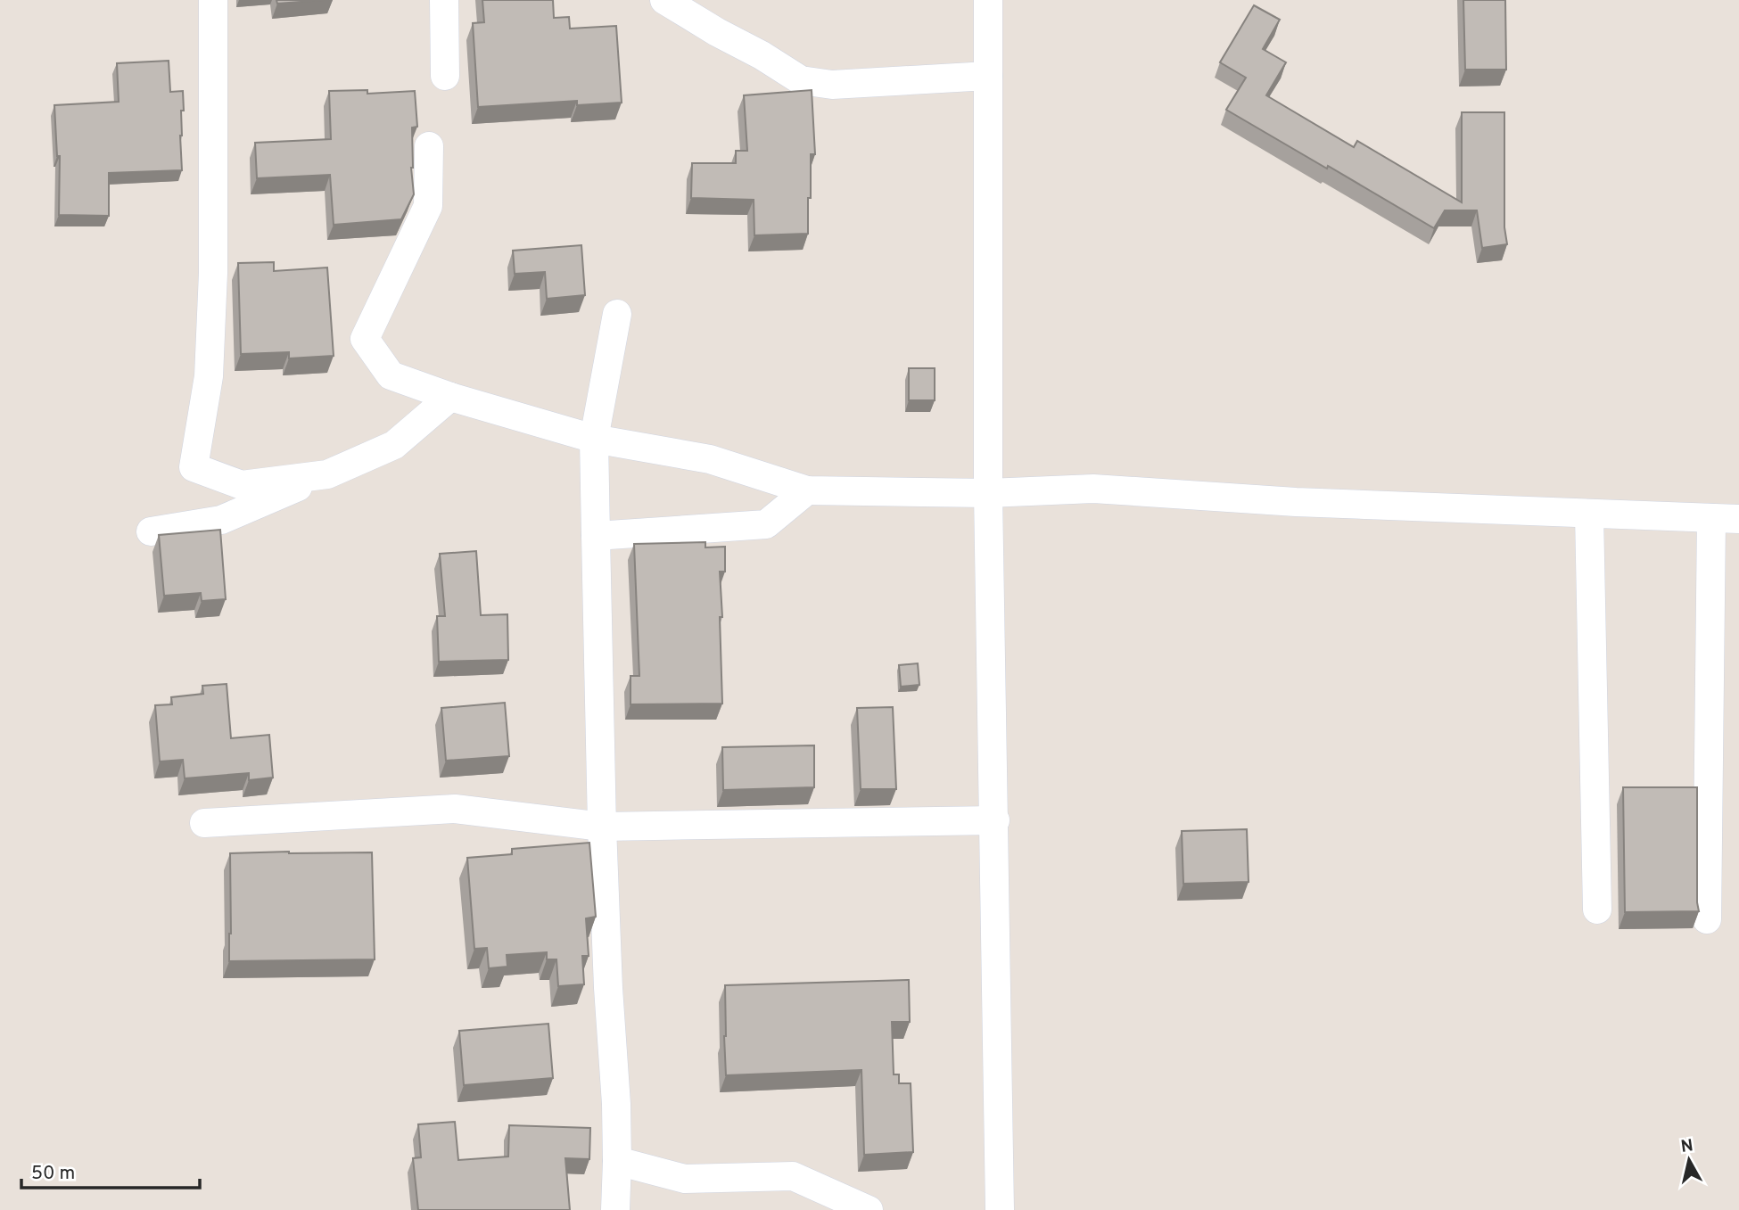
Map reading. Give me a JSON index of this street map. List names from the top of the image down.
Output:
{
  "scale_bar": "50 m",
  "north": "top"
}
